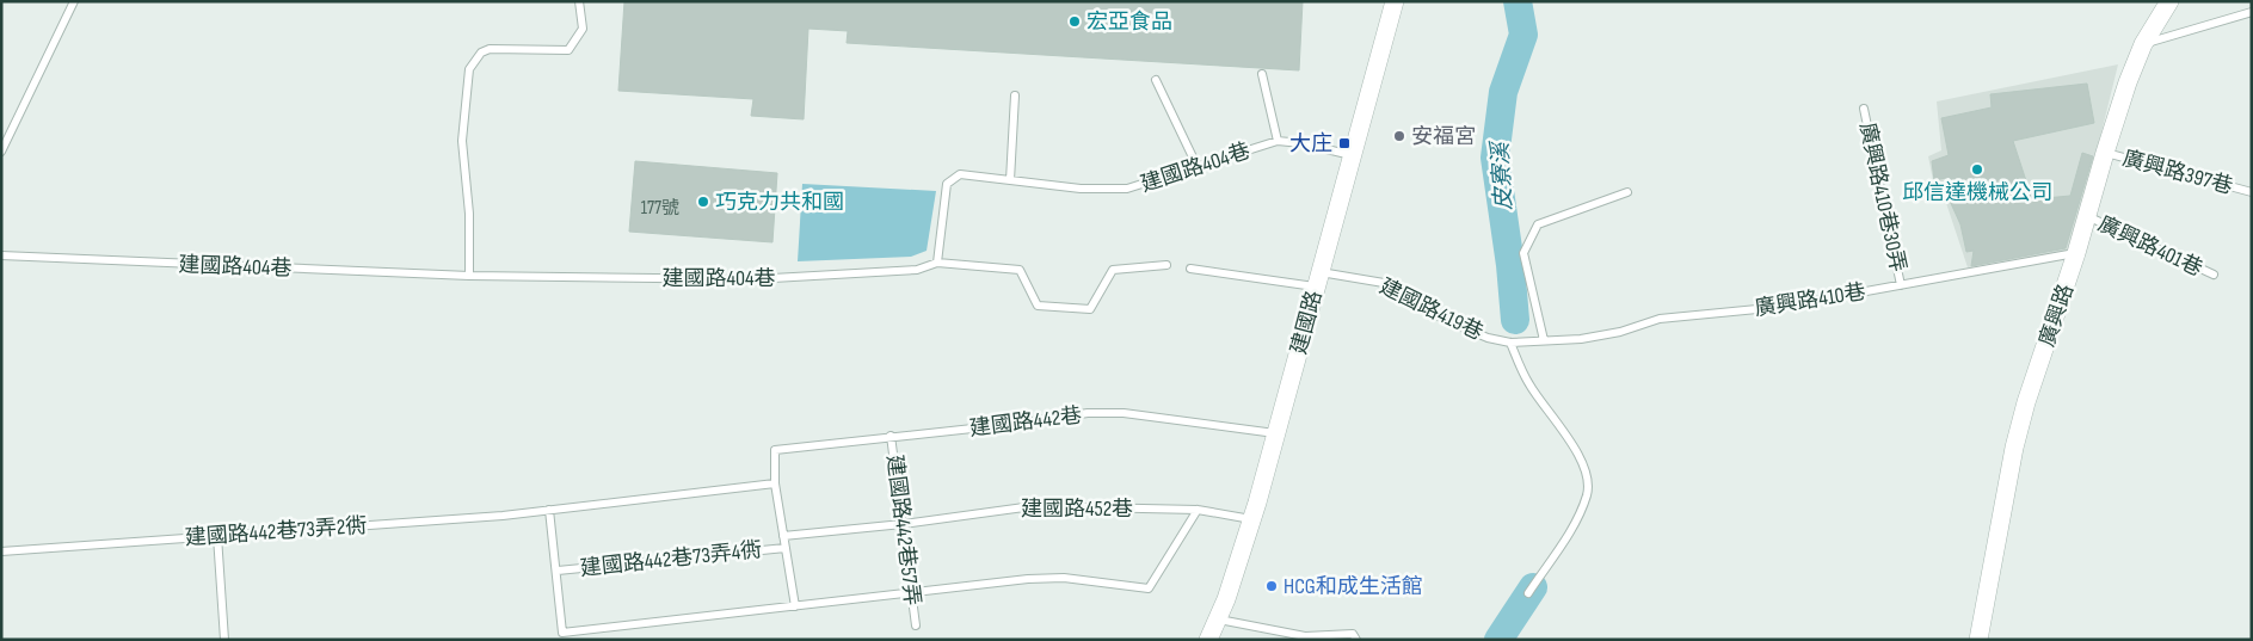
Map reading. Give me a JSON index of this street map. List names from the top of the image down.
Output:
{
  "streets": {
    "street": ["廣興路", "建國路"],
    "lane": [
      "建國路404巷",
      "廣興路397巷",
      "廣興路410巷30弄",
      "廣興路401巷",
      "廣興路410巷",
      "建國路419巷",
      "建國路442巷",
      "建國路452巷",
      "建國路442巷57弄",
      "建國路442巷73弄2衖",
      "建國路442巷73弄4衖"
    ]
  },
  "crossings": [
    ["建國路404巷", "建國路"],
    ["廣興路397巷", "廣興路"],
    ["廣興路410巷30弄", "廣興路410巷"],
    ["廣興路401巷", "廣興路"],
    ["廣興路410巷", "建國路419巷"],
    ["廣興路410巷", "廣興路"],
    ["建國路419巷", "建國路"],
    ["建國路", "建國路442巷"],
    ["建國路", "建國路452巷"],
    ["建國路442巷", "建國路442巷57弄"],
    ["建國路442巷", "建國路442巷73弄2衖"],
    ["建國路452巷", "建國路442巷57弄"]
  ],
  "water": ["皮寮溪"],
  "places": {
    "other": [
      "宏亞食品",
      "安福宮",
      "邱信達機械公司",
      "巧克力共和國",
      "HCG和成生活館"
    ],
    "transit": ["大庄"]
  },
  "house_numbers": ["177號"]
}
